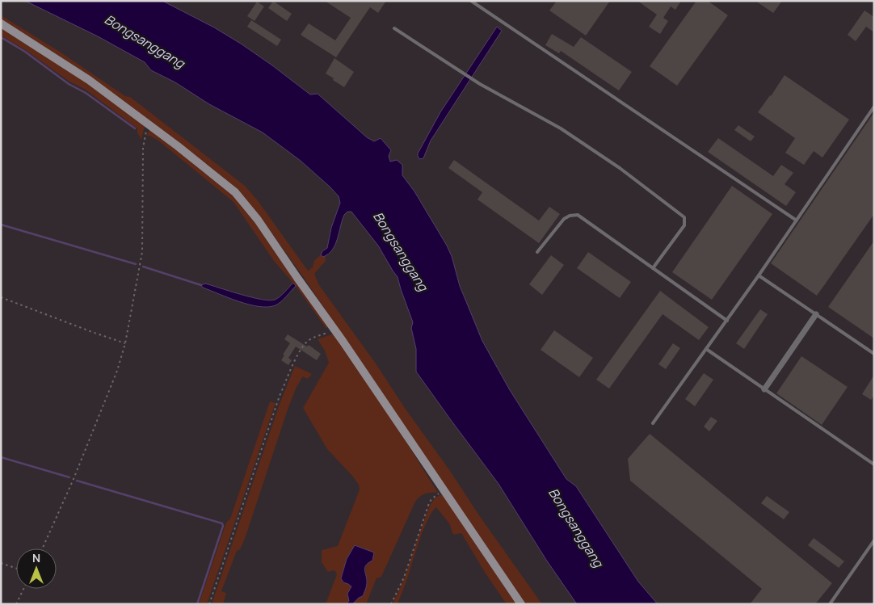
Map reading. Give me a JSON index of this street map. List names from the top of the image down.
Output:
{
  "water": ["Bongsanggang"],
  "north": "top"
}
